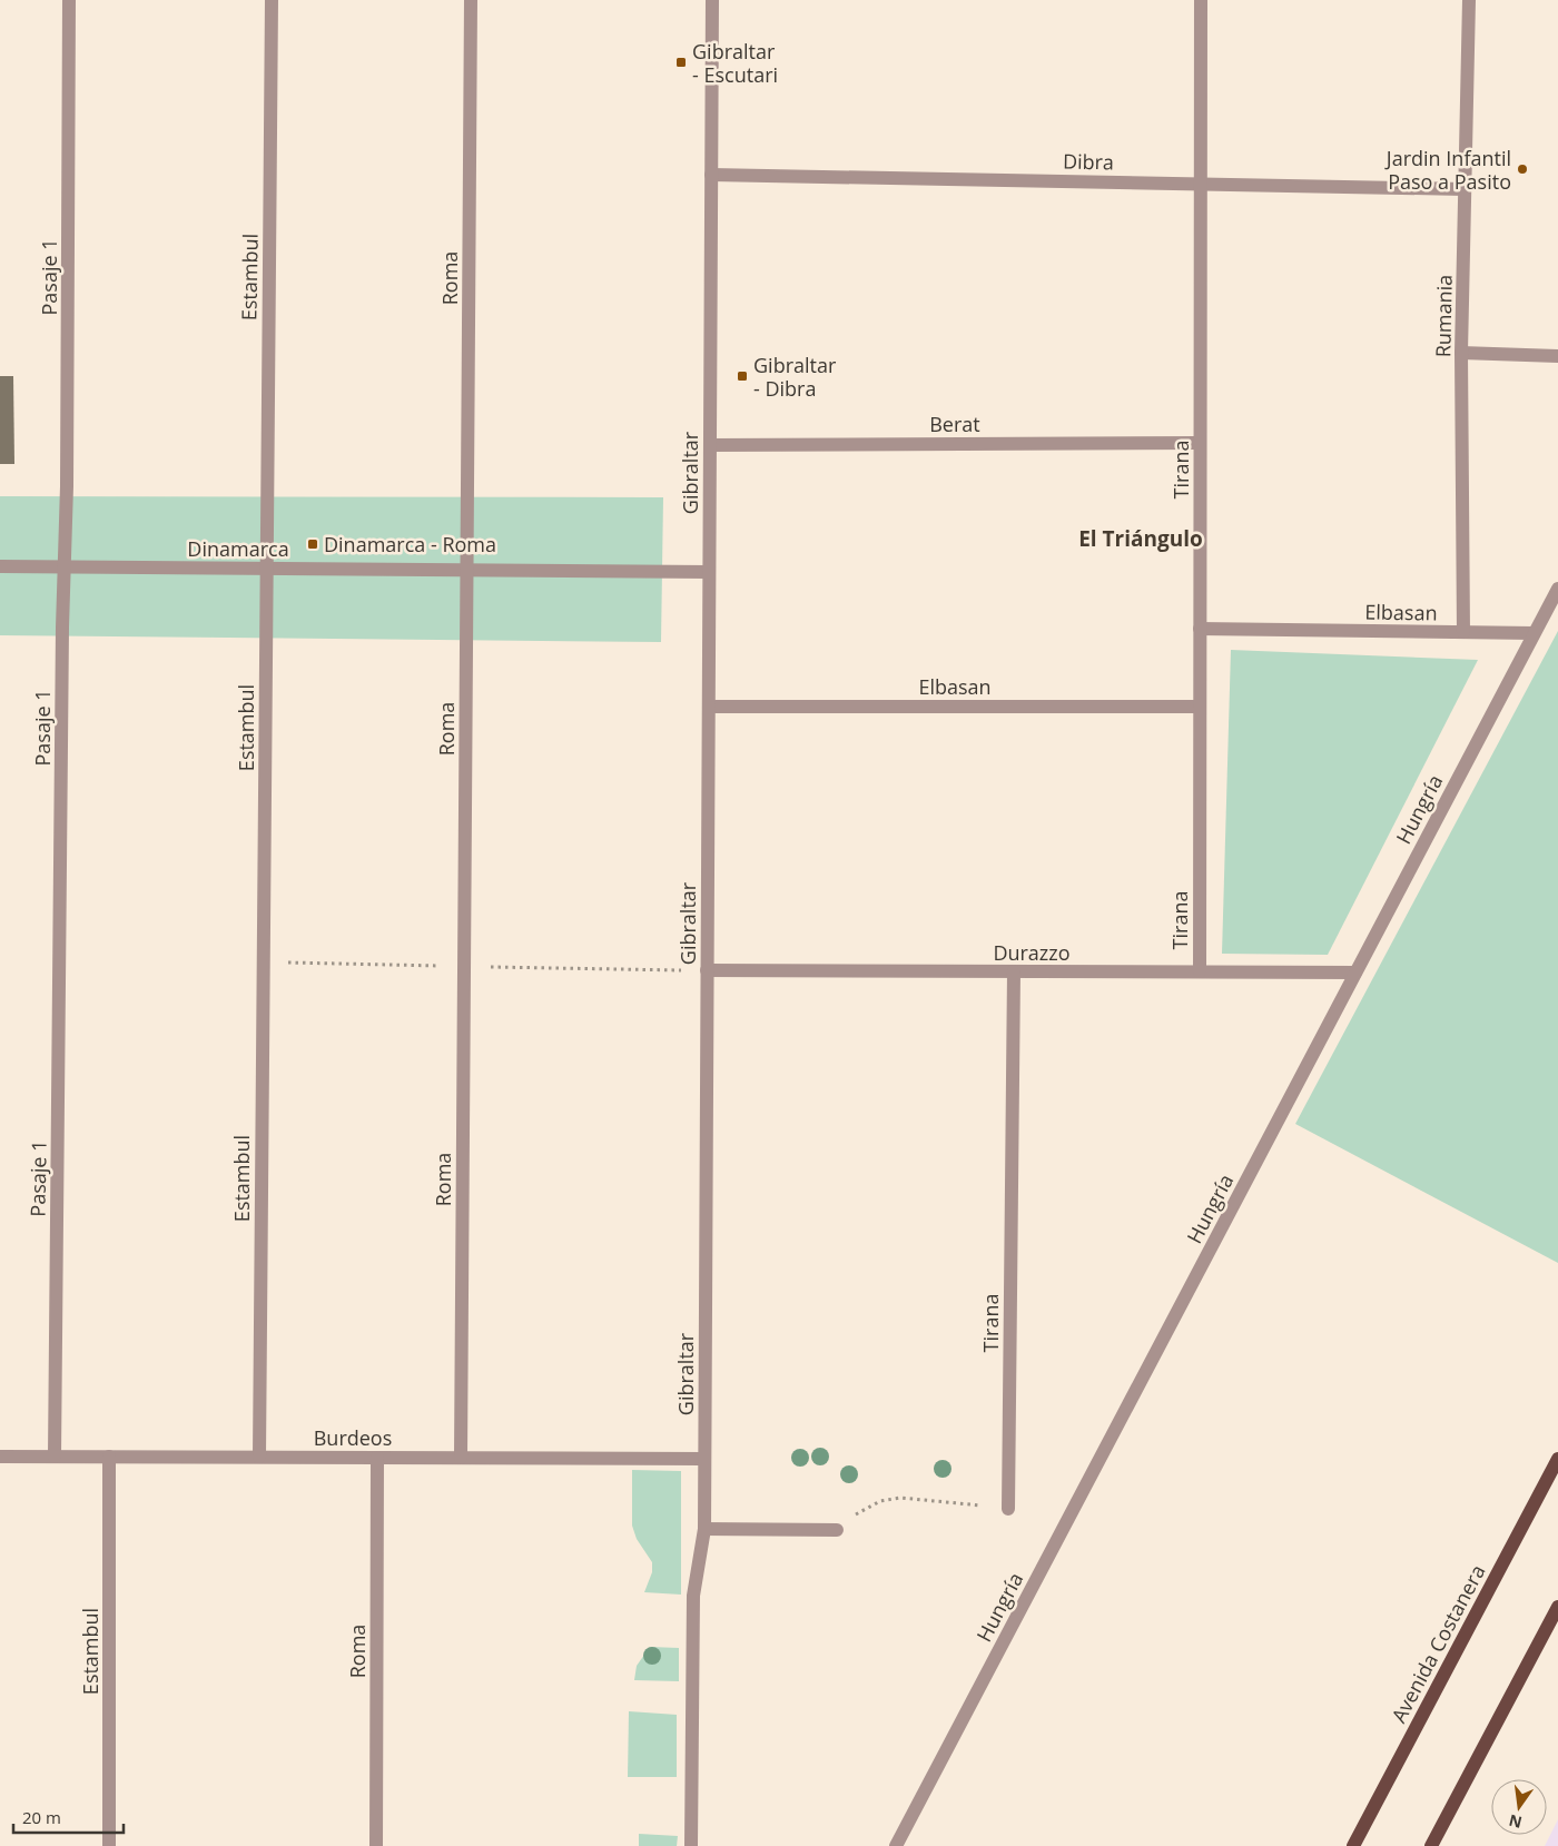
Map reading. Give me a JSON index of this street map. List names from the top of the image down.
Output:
{
  "streets": {
    "main road": ["Avenida Costanera"],
    "street": [
      "Dibra",
      "Pasaje 1",
      "Estambul",
      "Roma",
      "Rumania",
      "Berat",
      "Tirana",
      "Gibraltar",
      "Dinamarca",
      "Elbasan",
      "Hungría",
      "Durazzo",
      "Burdeos"
    ]
  },
  "crossings": [
    ["Dibra", "Rumania"],
    ["Dibra", "Tirana"],
    ["Dibra", "Gibraltar"],
    ["Pasaje 1", "Dinamarca"],
    ["Pasaje 1", "Burdeos"],
    ["Estambul", "Dinamarca"],
    ["Estambul", "Burdeos"],
    ["Roma", "Dinamarca"],
    ["Roma", "Burdeos"],
    ["Rumania", "Elbasan"],
    ["Berat", "Tirana"],
    ["Berat", "Gibraltar"],
    ["Tirana", "Elbasan"],
    ["Tirana", "Durazzo"],
    ["Gibraltar", "Dinamarca"],
    ["Gibraltar", "Elbasan"],
    ["Gibraltar", "Durazzo"],
    ["Gibraltar", "Burdeos"],
    ["Elbasan", "Hungría"],
    ["Hungría", "Durazzo"]
  ],
  "districts": ["El Triángulo"],
  "places": {
    "transit": ["Gibraltar - Escutari", "Gibraltar - Dibra", "Dinamarca - Roma"],
    "other": ["Jardin Infantil Paso a Pasito"]
  },
  "scale_bar": "20 m",
  "north": "bottom"
}
